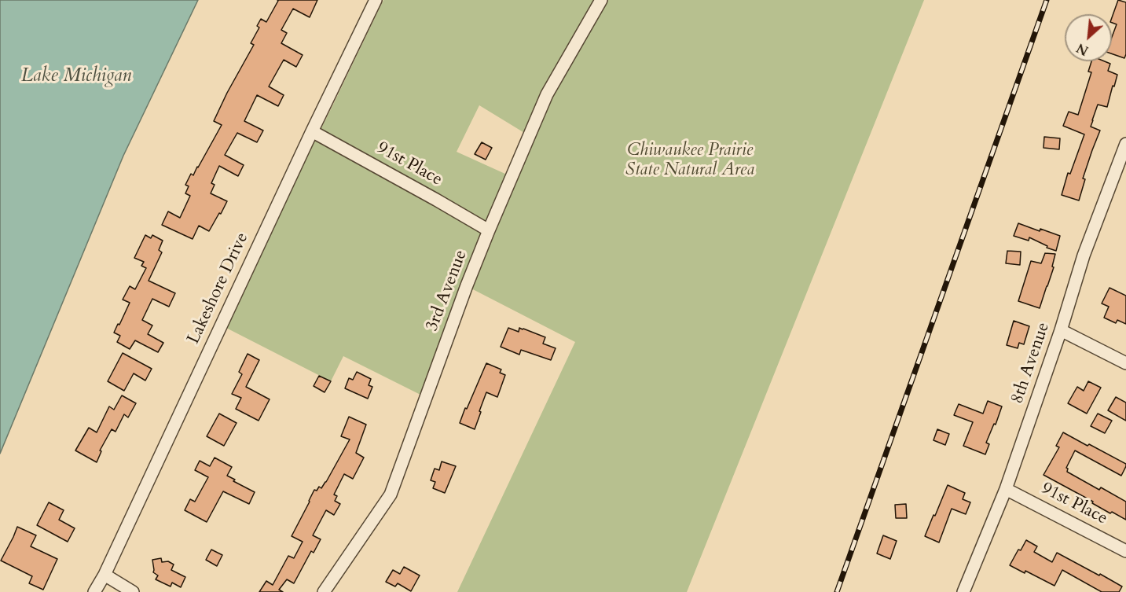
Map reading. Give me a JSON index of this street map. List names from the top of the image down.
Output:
{
  "streets": {
    "street": [
      "91st Place",
      "Lakeshore Drive",
      "3rd Avenue",
      "8th Avenue"
    ]
  },
  "crossings": [
    ["91st Place", "Lakeshore Drive"],
    ["91st Place", "3rd Avenue"],
    ["91st Place", "8th Avenue"]
  ],
  "water": ["Lake Michigan"],
  "parks": ["Chiwaukee Prairie State Natural Area"],
  "north": "bottom left"
}
